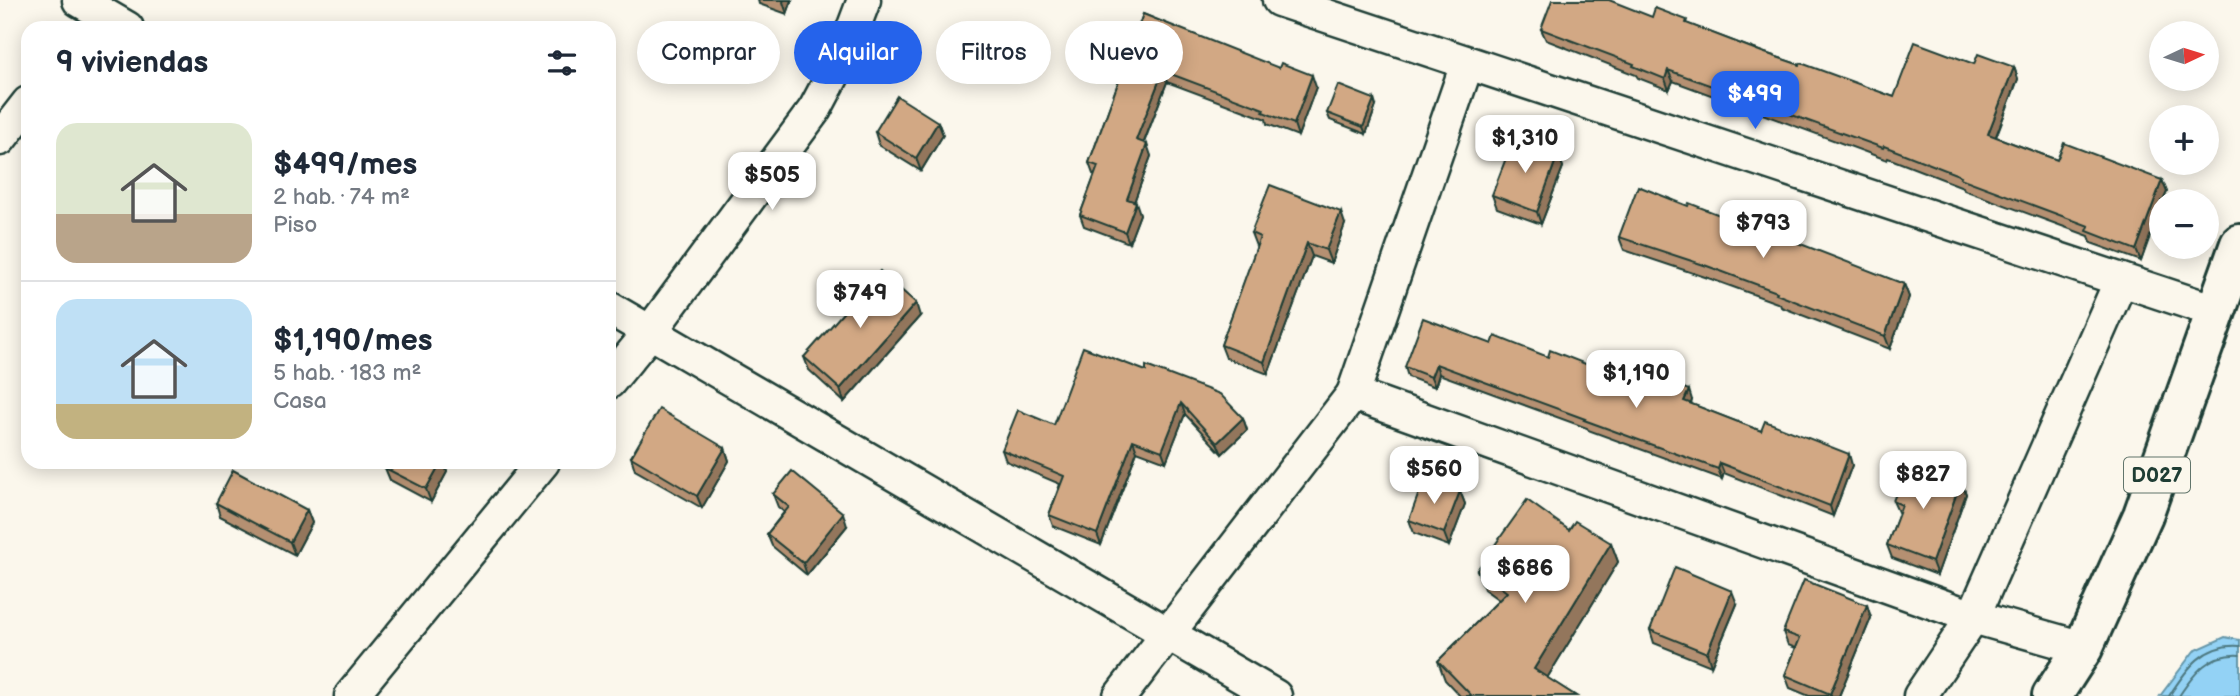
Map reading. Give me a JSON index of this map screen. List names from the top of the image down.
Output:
{
  "streets": {
    "main road": ["D027"]
  },
  "north": "right",
  "page": {
    "map_buttons": ["+", "−"],
    "chip": [
      "Comprar",
      "Alquilar",
      "Filtros",
      "Nuevo"
    ],
    "heading": "9 viviendas",
    "price": [
      "$499",
      "$1,310",
      "$505",
      "$793",
      "$749",
      "$1,190",
      "$560",
      "$827",
      "$686"
    ],
    "list": [
      {
        "name": "$499/mes",
        "note": "2 hab. · 74 m² · Piso"
      },
      {
        "name": "$1,190/mes",
        "note": "5 hab. · 183 m² · Casa"
      }
    ]
  }
}
